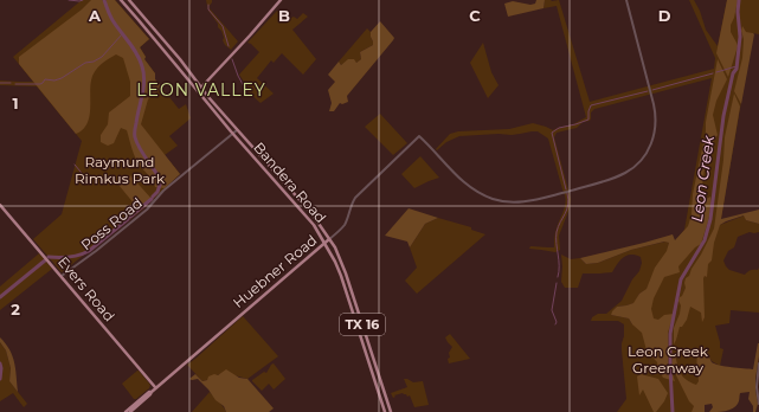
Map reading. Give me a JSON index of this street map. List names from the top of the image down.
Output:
{
  "streets": {
    "main road": [
      "Bandera Road",
      "Huebner Road",
      "Evers Road",
      "TX 16"
    ],
    "street": ["Poss Road"]
  },
  "crossings": [
    ["Bandera Road", "Poss Road"],
    ["Bandera Road", "Huebner Road"],
    ["Poss Road", "Evers Road"],
    ["Huebner Road", "Evers Road"]
  ],
  "districts": ["LEON VALLEY"],
  "water": ["Leon Creek"],
  "parks": ["Raymund Rimkus Park", "Leon Creek Greenway"],
  "grid": {
    "columns": [
      "A",
      "B",
      "C",
      "D"
    ],
    "rows": ["1", "2"]
  }
}
